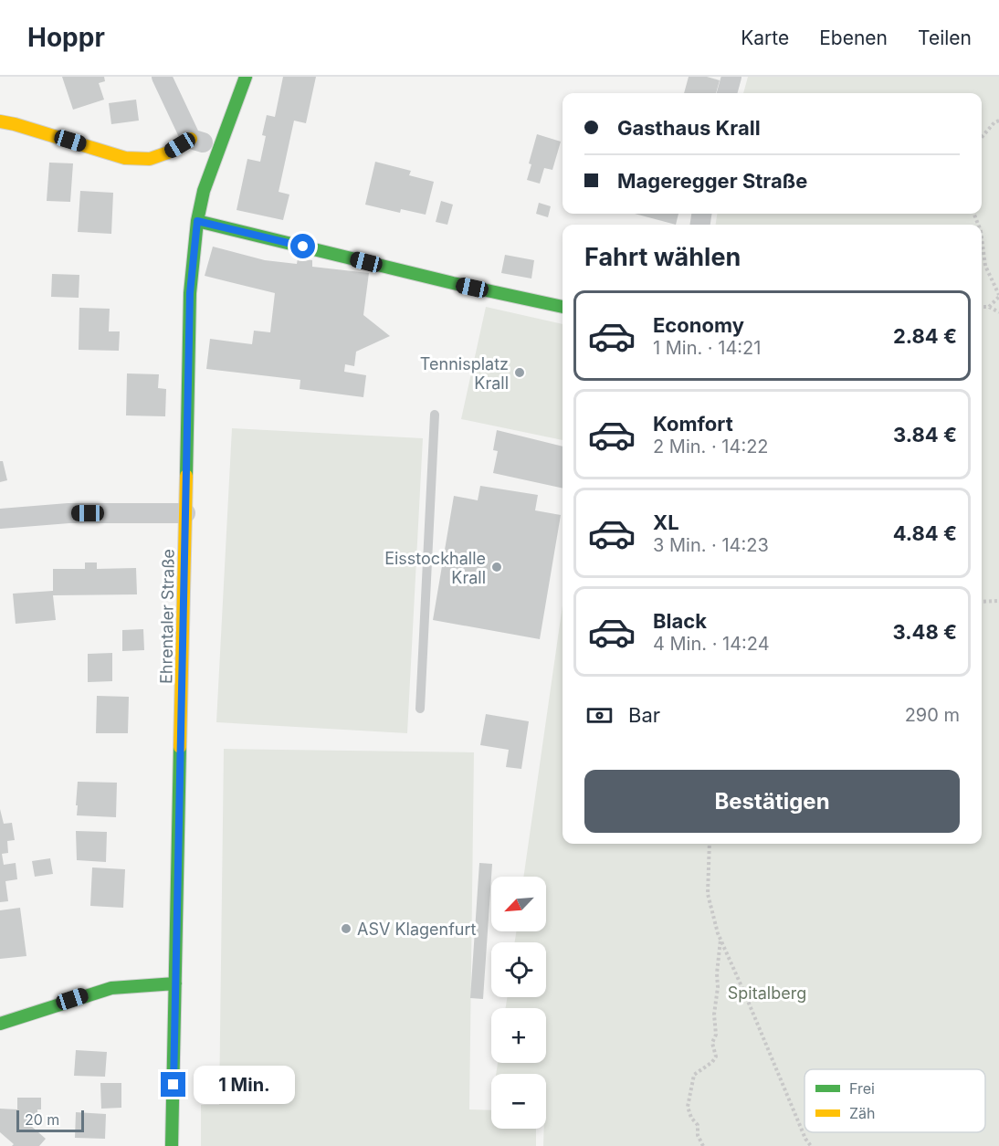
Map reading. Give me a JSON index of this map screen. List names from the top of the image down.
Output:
{
  "streets": {
    "street": ["Ehrentaler Straße"]
  },
  "parks": ["Spitalberg"],
  "places": ["Tennisplatz Krall", "Eisstockhalle Krall", "ASV Klagenfurt"],
  "legend": ["Frei", "Zäh"],
  "scale_bar": "20 m",
  "north": "bottom left",
  "page": {
    "header": "Hoppr",
    "nav": ["Karte", "Ebenen", "Teilen"],
    "banner": ["Gasthaus Krall", "Mageregger Straße"],
    "heading": "Fahrt wählen",
    "list": [
      {
        "name": "Economy",
        "note": "1 Min. · 14:21",
        "value": "2.84 €"
      },
      {
        "name": "Komfort",
        "note": "2 Min. · 14:22",
        "value": "3.84 €"
      },
      {
        "name": "XL",
        "note": "3 Min. · 14:23",
        "value": "4.84 €"
      },
      {
        "name": "Black",
        "note": "4 Min. · 14:24",
        "value": "3.48 €"
      }
    ],
    "pay": ["Bar", "290 m"],
    "buttons": "Bestätigen",
    "map_buttons": ["+", "−"],
    "bubble": "1 Min.",
    "scale": "20 m"
  }
}
